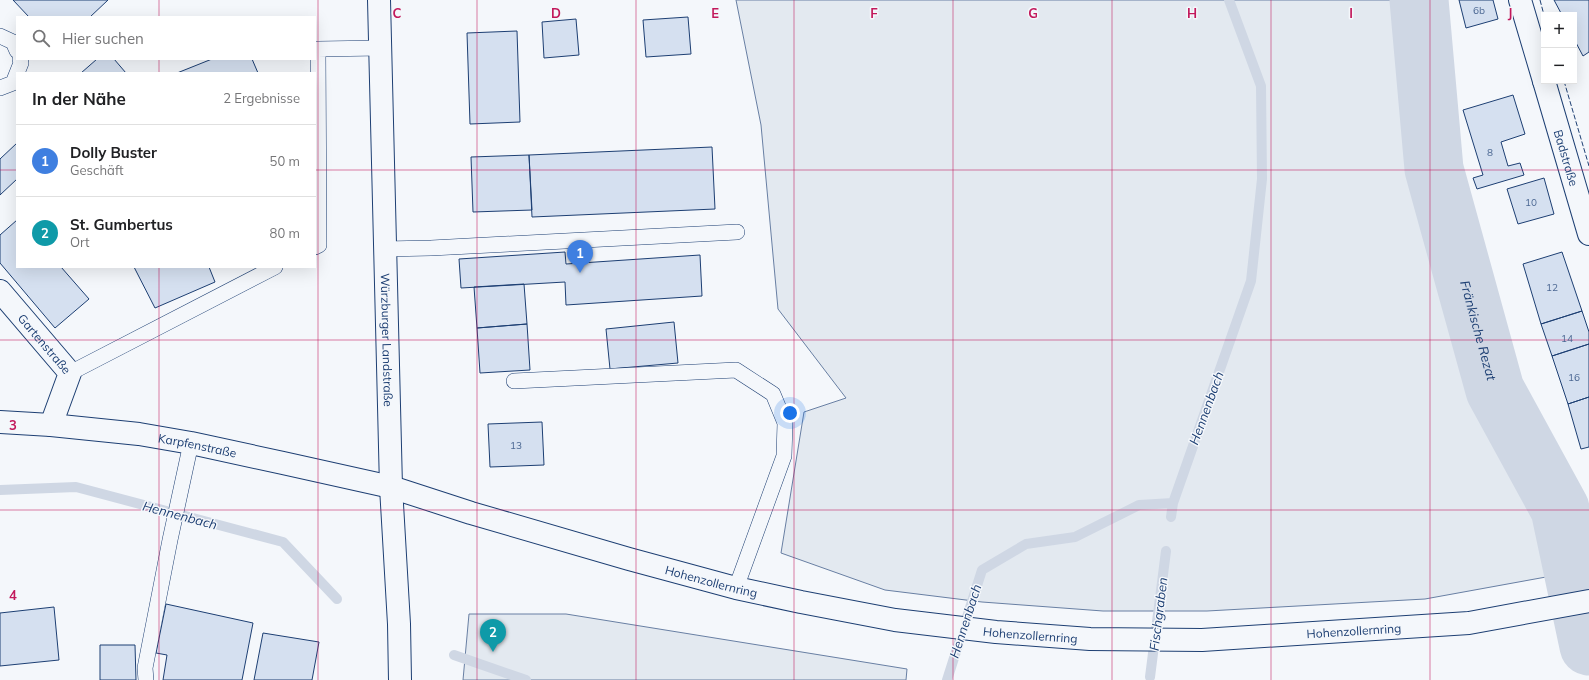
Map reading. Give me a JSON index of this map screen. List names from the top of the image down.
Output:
{
  "streets": {
    "main road": [
      "Badstraße",
      "Würzburger Landstraße",
      "Gartenstraße",
      "Karpfenstraße",
      "Hohenzollernring"
    ]
  },
  "crossings": [
    ["Würzburger Landstraße", "Karpfenstraße"],
    ["Würzburger Landstraße", "Hohenzollernring"],
    ["Gartenstraße", "Karpfenstraße"],
    ["Karpfenstraße", "Hohenzollernring"]
  ],
  "water": ["Fränkische Rezat", "Hennenbach", "Fischgraben"],
  "house_numbers": [
    "6b",
    "8",
    "10",
    "12",
    "14",
    "16",
    "13"
  ],
  "page": {
    "map_buttons": ["+", "−"],
    "search": "Hier suchen",
    "heading": ["In der Nähe", "2 Ergebnisse"],
    "list": [
      {
        "mark": "1",
        "name": "Dolly Buster",
        "note": "Geschäft",
        "value": "50 m"
      },
      {
        "mark": "2",
        "name": "St. Gumbertus",
        "note": "Ort",
        "value": "80 m"
      }
    ],
    "pins": ["1", "2"]
  },
  "grid": {
    "columns": [
      "C",
      "D",
      "E",
      "F",
      "G",
      "H",
      "I",
      "J"
    ],
    "rows": ["3", "4"]
  }
}
